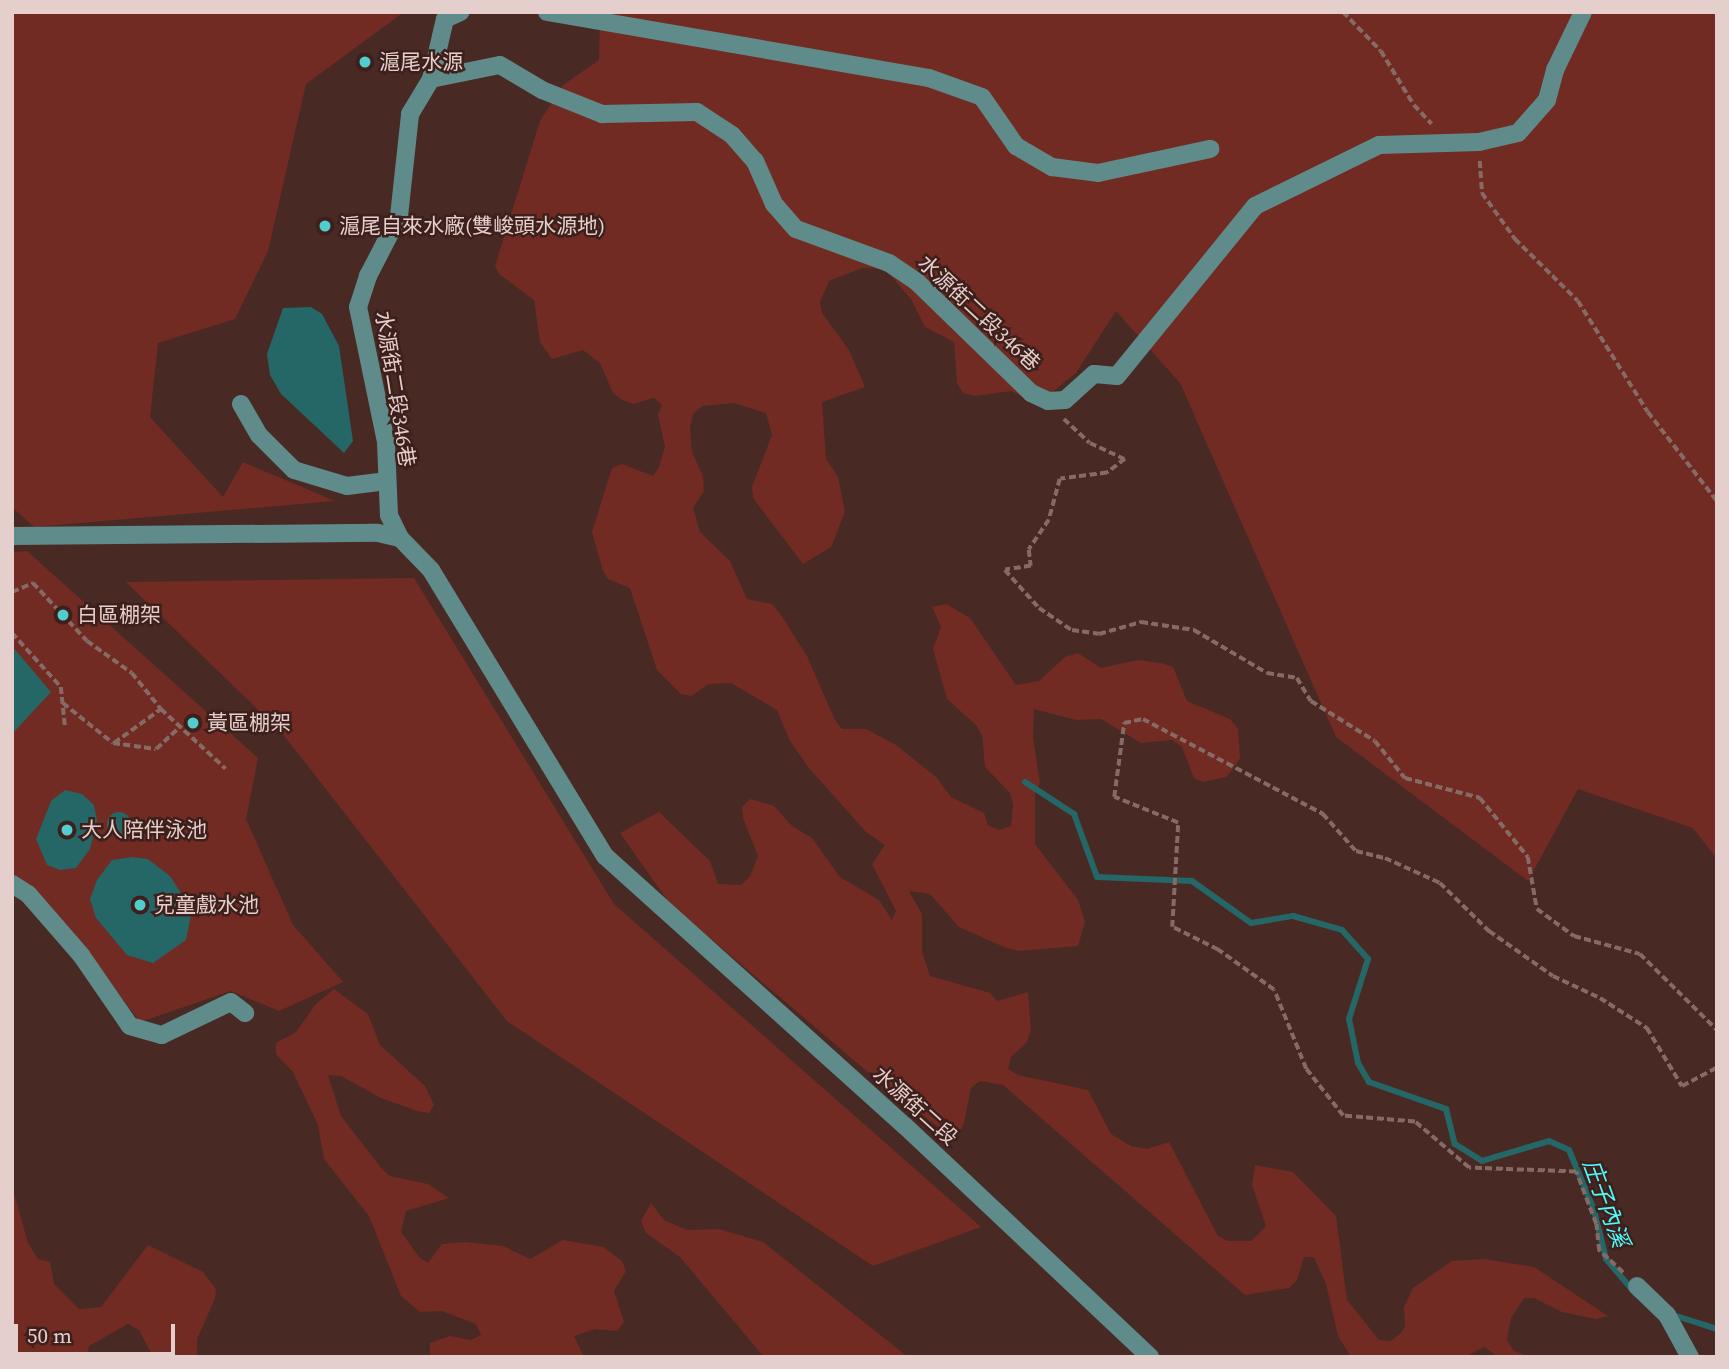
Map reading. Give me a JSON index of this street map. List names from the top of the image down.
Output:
{
  "streets": {
    "street": ["水源街二段346巷", "水源街二段"]
  },
  "crossings": [
    ["水源街二段346巷", "水源街二段"]
  ],
  "water": ["庄子內溪"],
  "places": [
    "滬尾水源",
    "滬尾自來水廠(雙峻頭水源地)",
    "白區棚架",
    "黃區棚架",
    "大人陪伴泳池",
    "兒童戲水池"
  ],
  "scale_bar": "50 m"
}
